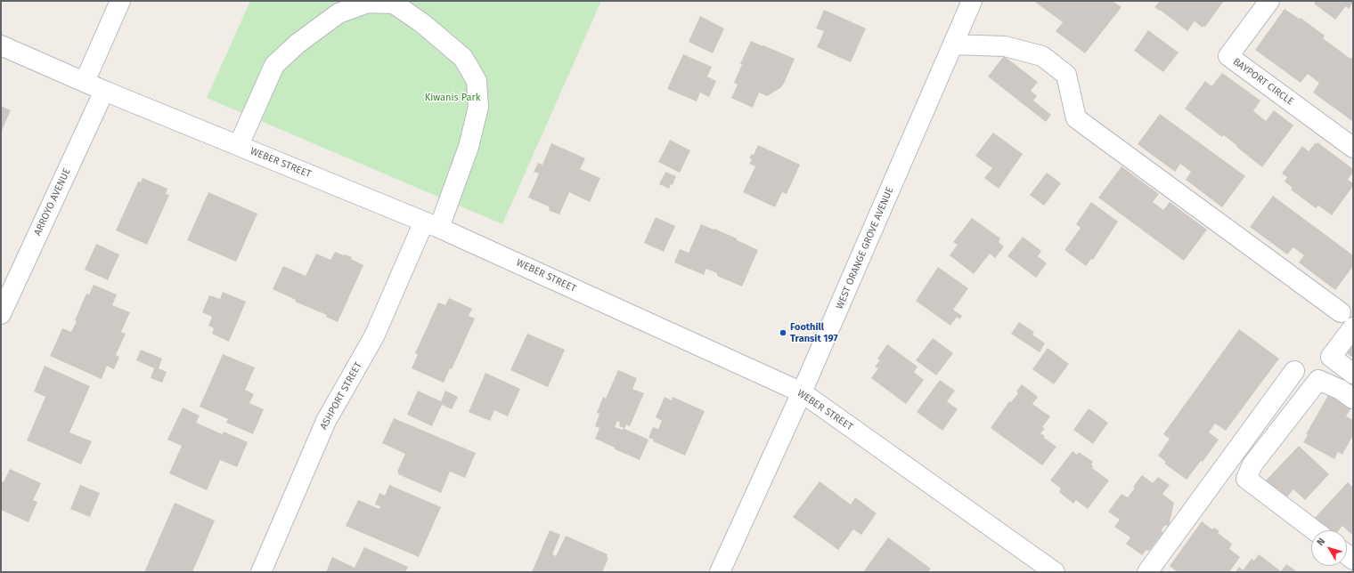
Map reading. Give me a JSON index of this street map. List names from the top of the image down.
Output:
{
  "streets": {
    "street": [
      "BAYPORT CIRCLE",
      "WEBER STREET",
      "ARROYO AVENUE",
      "WEST ORANGE GROVE AVENUE",
      "ASHPORT STREET"
    ]
  },
  "crossings": [
    ["WEBER STREET", "ARROYO AVENUE"],
    ["WEBER STREET", "WEST ORANGE GROVE AVENUE"],
    ["WEBER STREET", "ASHPORT STREET"]
  ],
  "parks": ["Kiwanis Park"],
  "places": ["Foothill Transit 197"],
  "north": "top left"
}
